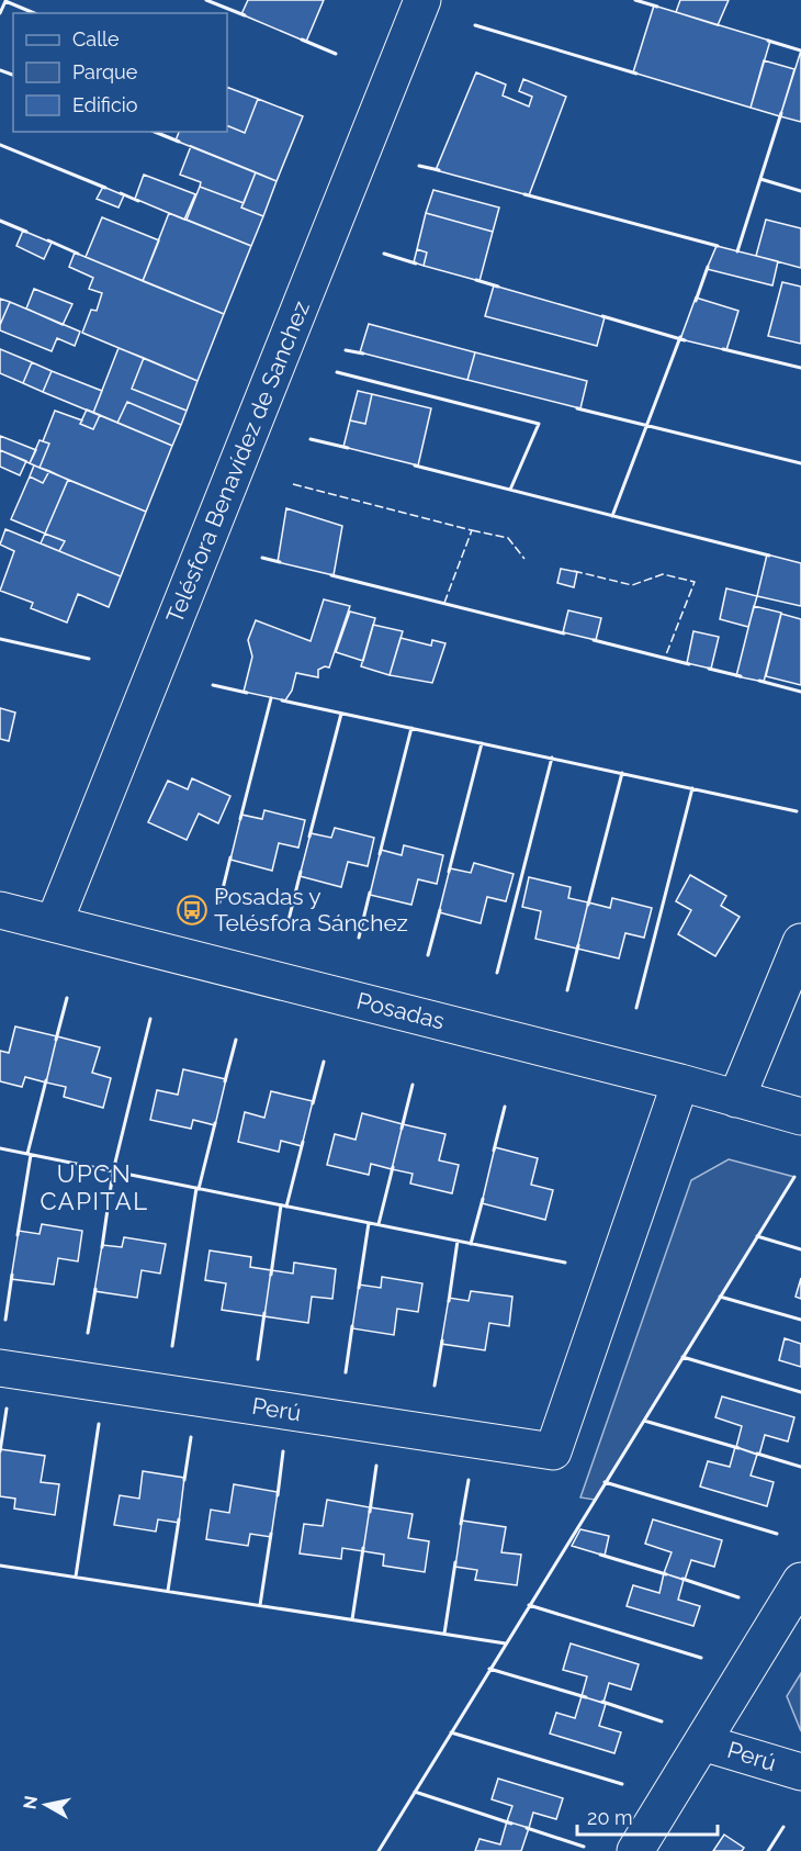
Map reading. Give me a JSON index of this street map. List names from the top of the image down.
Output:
{
  "streets": {
    "street": ["Telésfora Benavídez de Sanchez", "Posadas", "Perú"]
  },
  "crossings": [
    ["Telésfora Benavídez de Sanchez", "Posadas"],
    ["Posadas", "Perú"]
  ],
  "districts": ["UPCN CAPITAL"],
  "places": {
    "bus stop": ["Posadas y Telésfora Sánchez"]
  },
  "legend": ["Calle", "Parque", "Edificio"],
  "scale_bar": "20 m",
  "north": "left"
}
